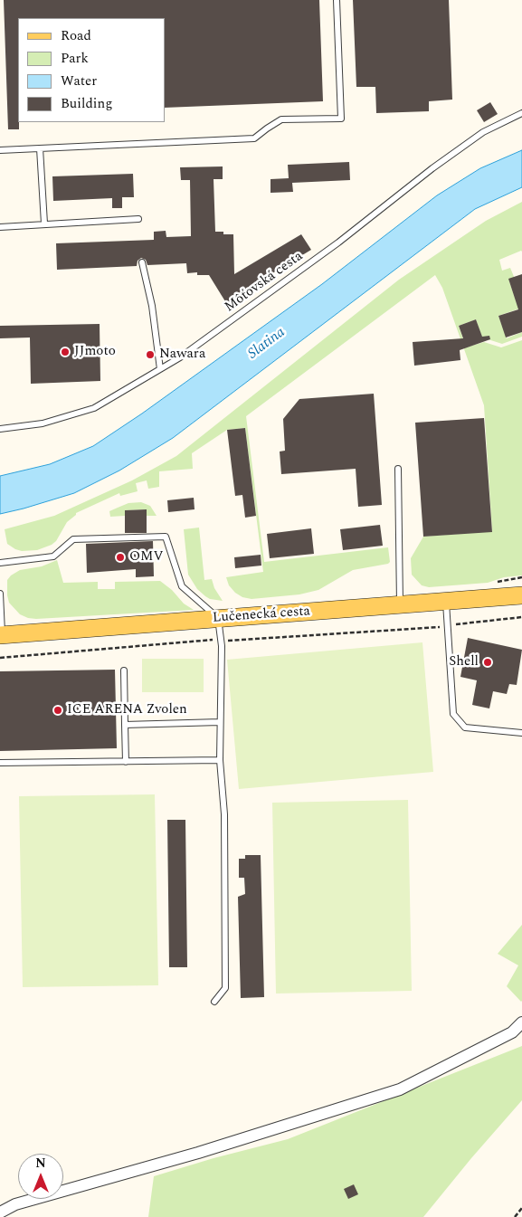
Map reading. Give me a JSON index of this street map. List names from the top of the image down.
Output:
{
  "streets": {
    "main road": ["Lučenecká cesta"],
    "lane": ["Môťovská cesta"]
  },
  "water": ["Slatina"],
  "places": [
    "JJmoto",
    "Nawara",
    "OMV",
    "Shell",
    "ICE ARENA Zvolen"
  ],
  "legend": [
    "Road",
    "Park",
    "Water",
    "Building"
  ],
  "north": "top"
}
